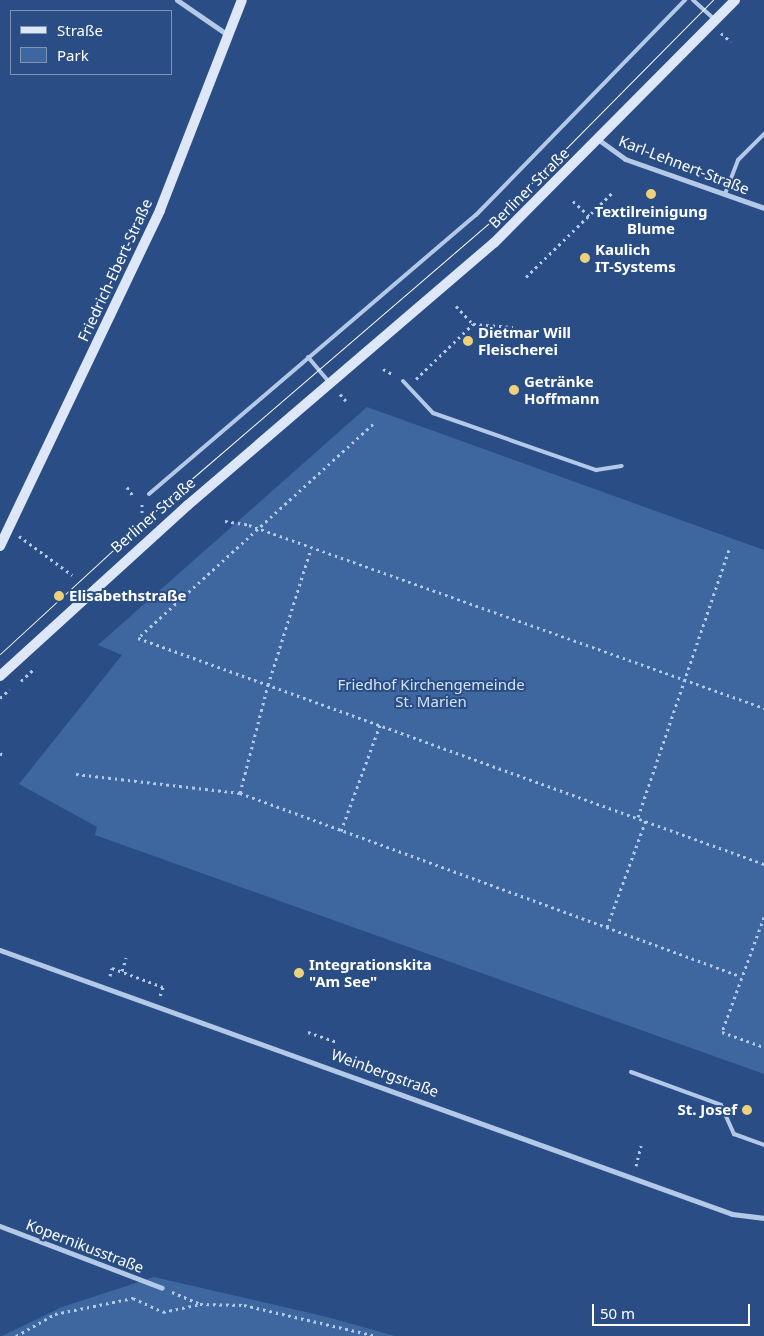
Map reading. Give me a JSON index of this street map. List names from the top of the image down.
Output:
{
  "streets": {
    "street": [
      "Karl-Lehnert-Straße",
      "Berliner Straße",
      "Friedrich-Ebert-Straße",
      "Weinbergstraße",
      "Kopernikusstraße"
    ]
  },
  "crossings": [
    ["Karl-Lehnert-Straße", "Berliner Straße"]
  ],
  "parks": ["Friedhof Kirchengemeinde St. Marien"],
  "places": [
    "Textilreinigung Blume",
    "Kaulich IT-Systems",
    "Dietmar Will Fleischerei",
    "Getränke Hoffmann",
    "Elisabethstraße",
    "Integrationskita \"Am See\"",
    "St. Josef"
  ],
  "legend": ["Straße", "Park"],
  "scale_bar": "50 m"
}
